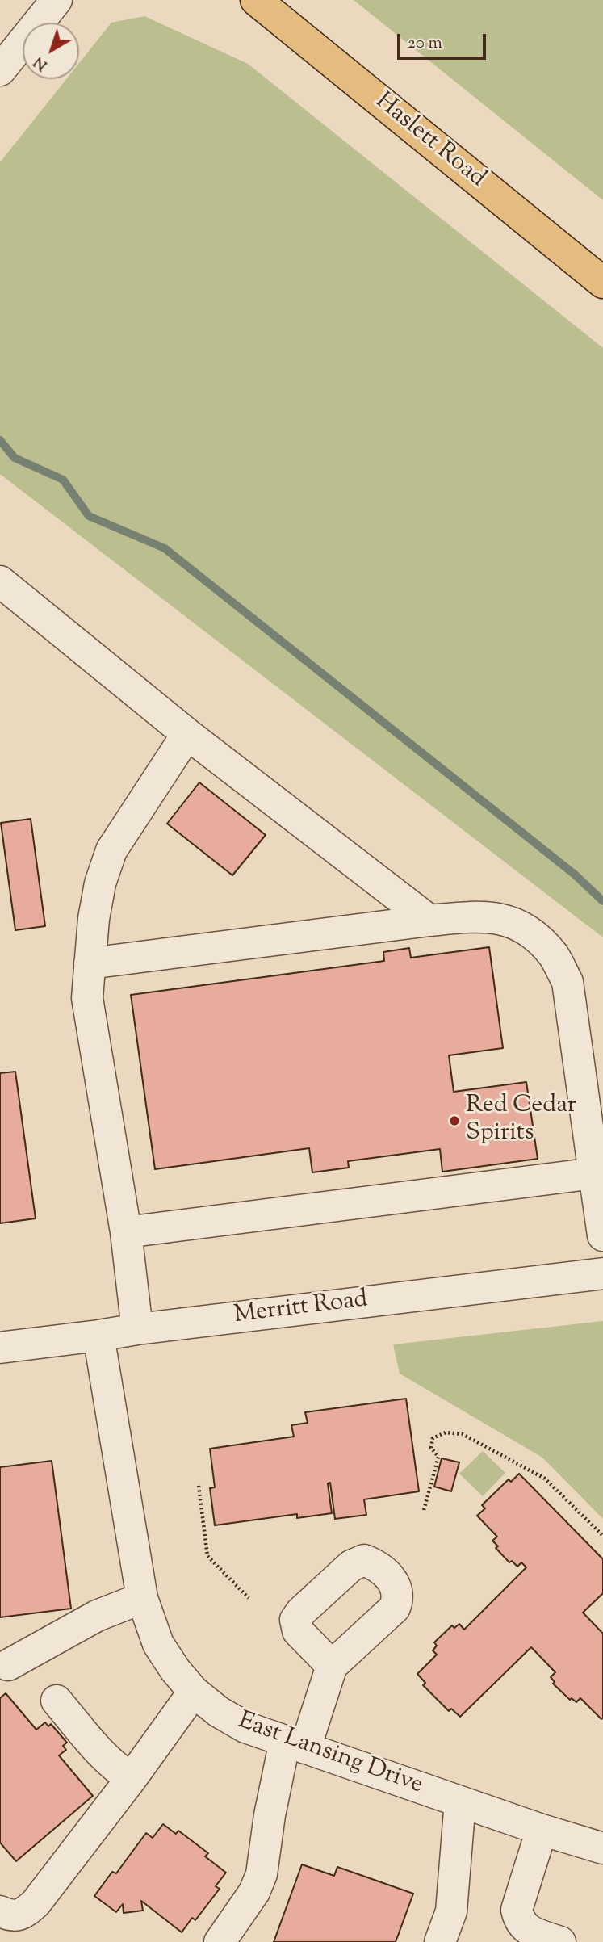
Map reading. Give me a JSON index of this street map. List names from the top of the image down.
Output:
{
  "streets": {
    "main road": ["Haslett Road"],
    "street": ["Merritt Road", "East Lansing Drive"]
  },
  "crossings": [
    ["Merritt Road", "East Lansing Drive"]
  ],
  "places": ["Red Cedar Spirits"],
  "scale_bar": "20 m",
  "north": "bottom left"
}
